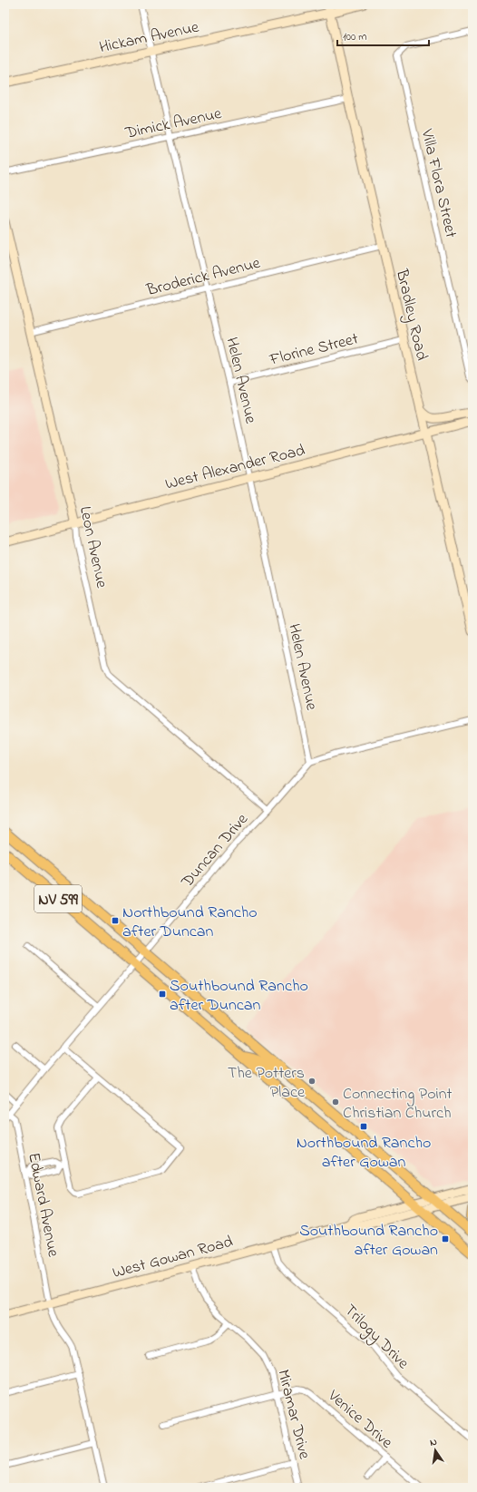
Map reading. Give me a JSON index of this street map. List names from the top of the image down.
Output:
{
  "streets": {
    "main road": ["NV 599"],
    "street": [
      "Hickam Avenue",
      "Dimick Avenue",
      "Villa Flora Street",
      "Broderick Avenue",
      "Bradley Road",
      "Florine Street",
      "Helen Avenue",
      "West Alexander Road",
      "Leon Avenue",
      "Duncan Drive",
      "Edward Avenue",
      "West Gowan Road",
      "Trilogy Drive",
      "Miramar Drive",
      "Venice Drive"
    ]
  },
  "crossings": [
    ["Hickam Avenue", "Bradley Road"],
    ["Hickam Avenue", "Helen Avenue"],
    ["Dimick Avenue", "Bradley Road"],
    ["Dimick Avenue", "Helen Avenue"],
    ["Broderick Avenue", "Bradley Road"],
    ["Broderick Avenue", "Helen Avenue"],
    ["Broderick Avenue", "Leon Avenue"],
    ["Bradley Road", "Florine Street"],
    ["Bradley Road", "West Alexander Road"],
    ["Florine Street", "Helen Avenue"],
    ["Helen Avenue", "West Alexander Road"],
    ["Helen Avenue", "Duncan Drive"],
    ["West Alexander Road", "Leon Avenue"],
    ["Leon Avenue", "Duncan Drive"],
    ["Duncan Drive", "NV 599"],
    ["Duncan Drive", "Edward Avenue"],
    ["NV 599", "West Gowan Road"],
    ["Edward Avenue", "West Gowan Road"],
    ["West Gowan Road", "Trilogy Drive"],
    ["West Gowan Road", "Miramar Drive"],
    ["Miramar Drive", "Venice Drive"]
  ],
  "places": {
    "transit": [
      "Northbound Rancho after Duncan",
      "Southbound Rancho after Duncan",
      "Northbound Rancho after Gowan",
      "Southbound Rancho after Gowan"
    ],
    "other": ["The Potters Place", "Connecting Point Christian Church"]
  },
  "scale_bar": "100 m",
  "north": "top"
}
